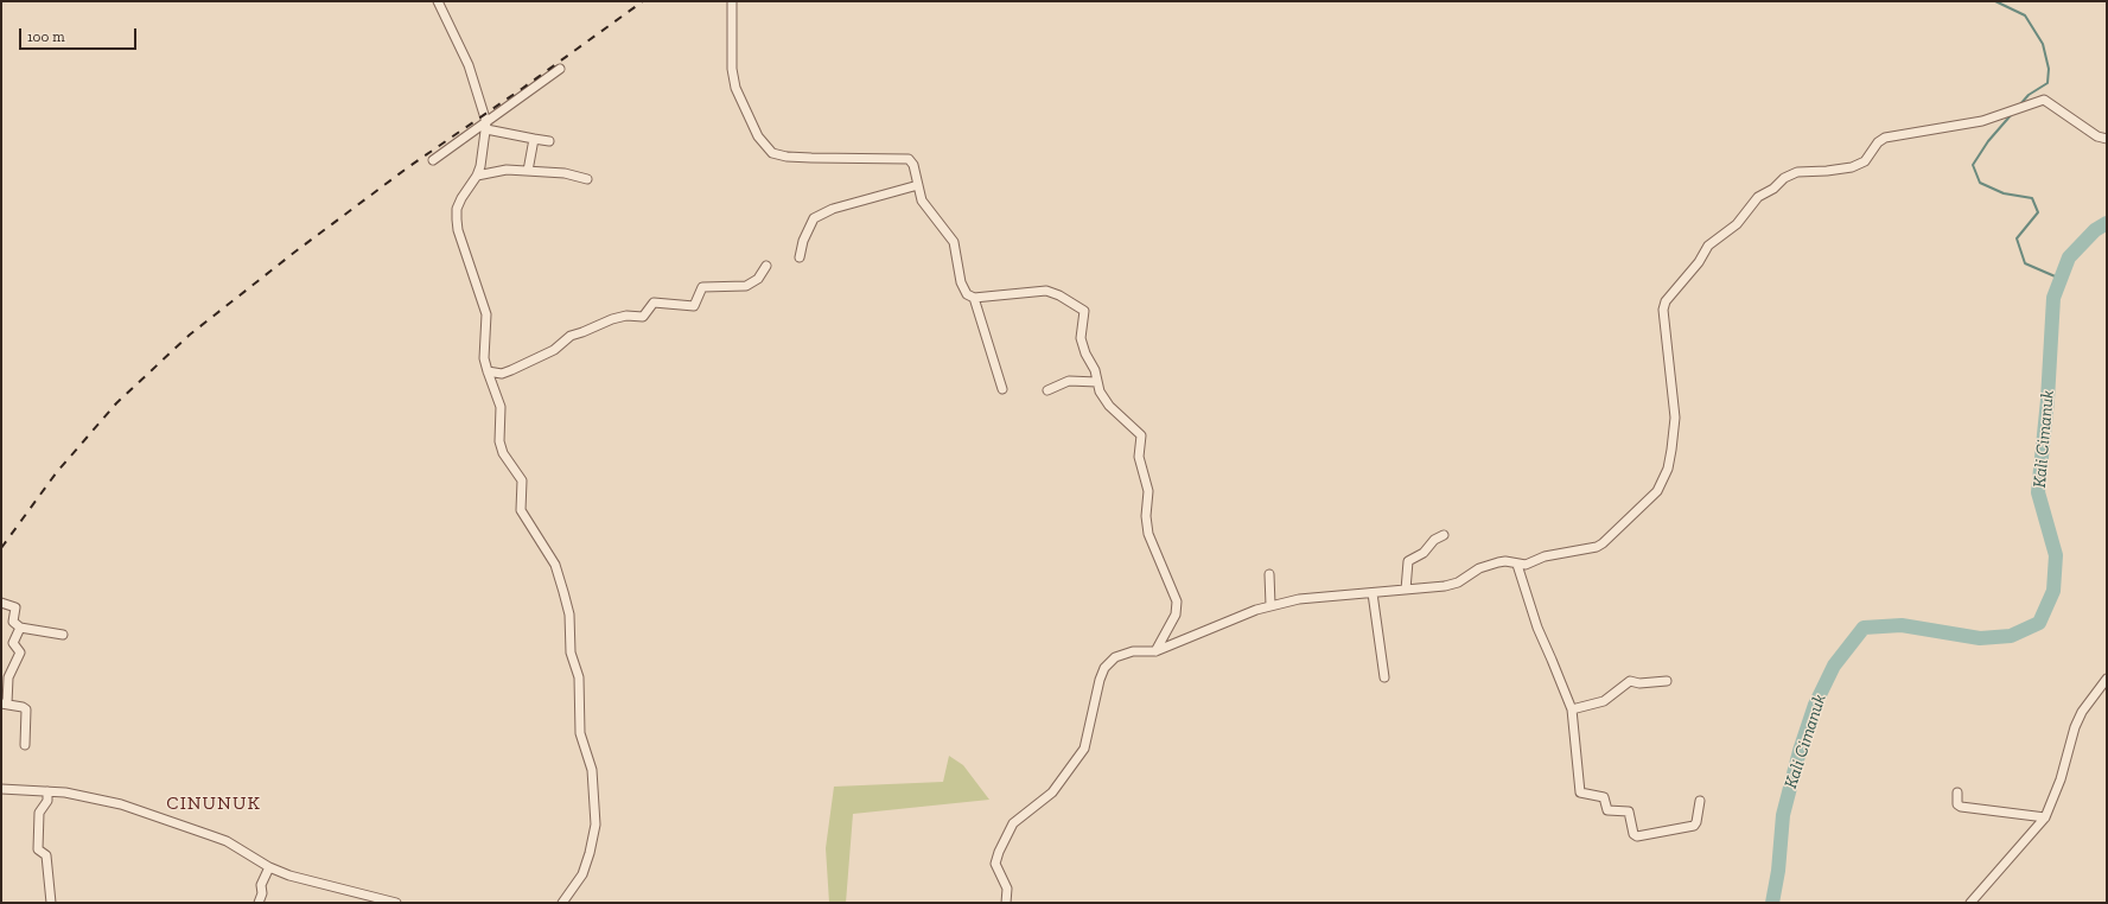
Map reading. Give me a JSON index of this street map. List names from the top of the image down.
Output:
{
  "districts": ["CINUNUK"],
  "water": ["Kali Cimanuk"],
  "scale_bar": "100 m"
}
